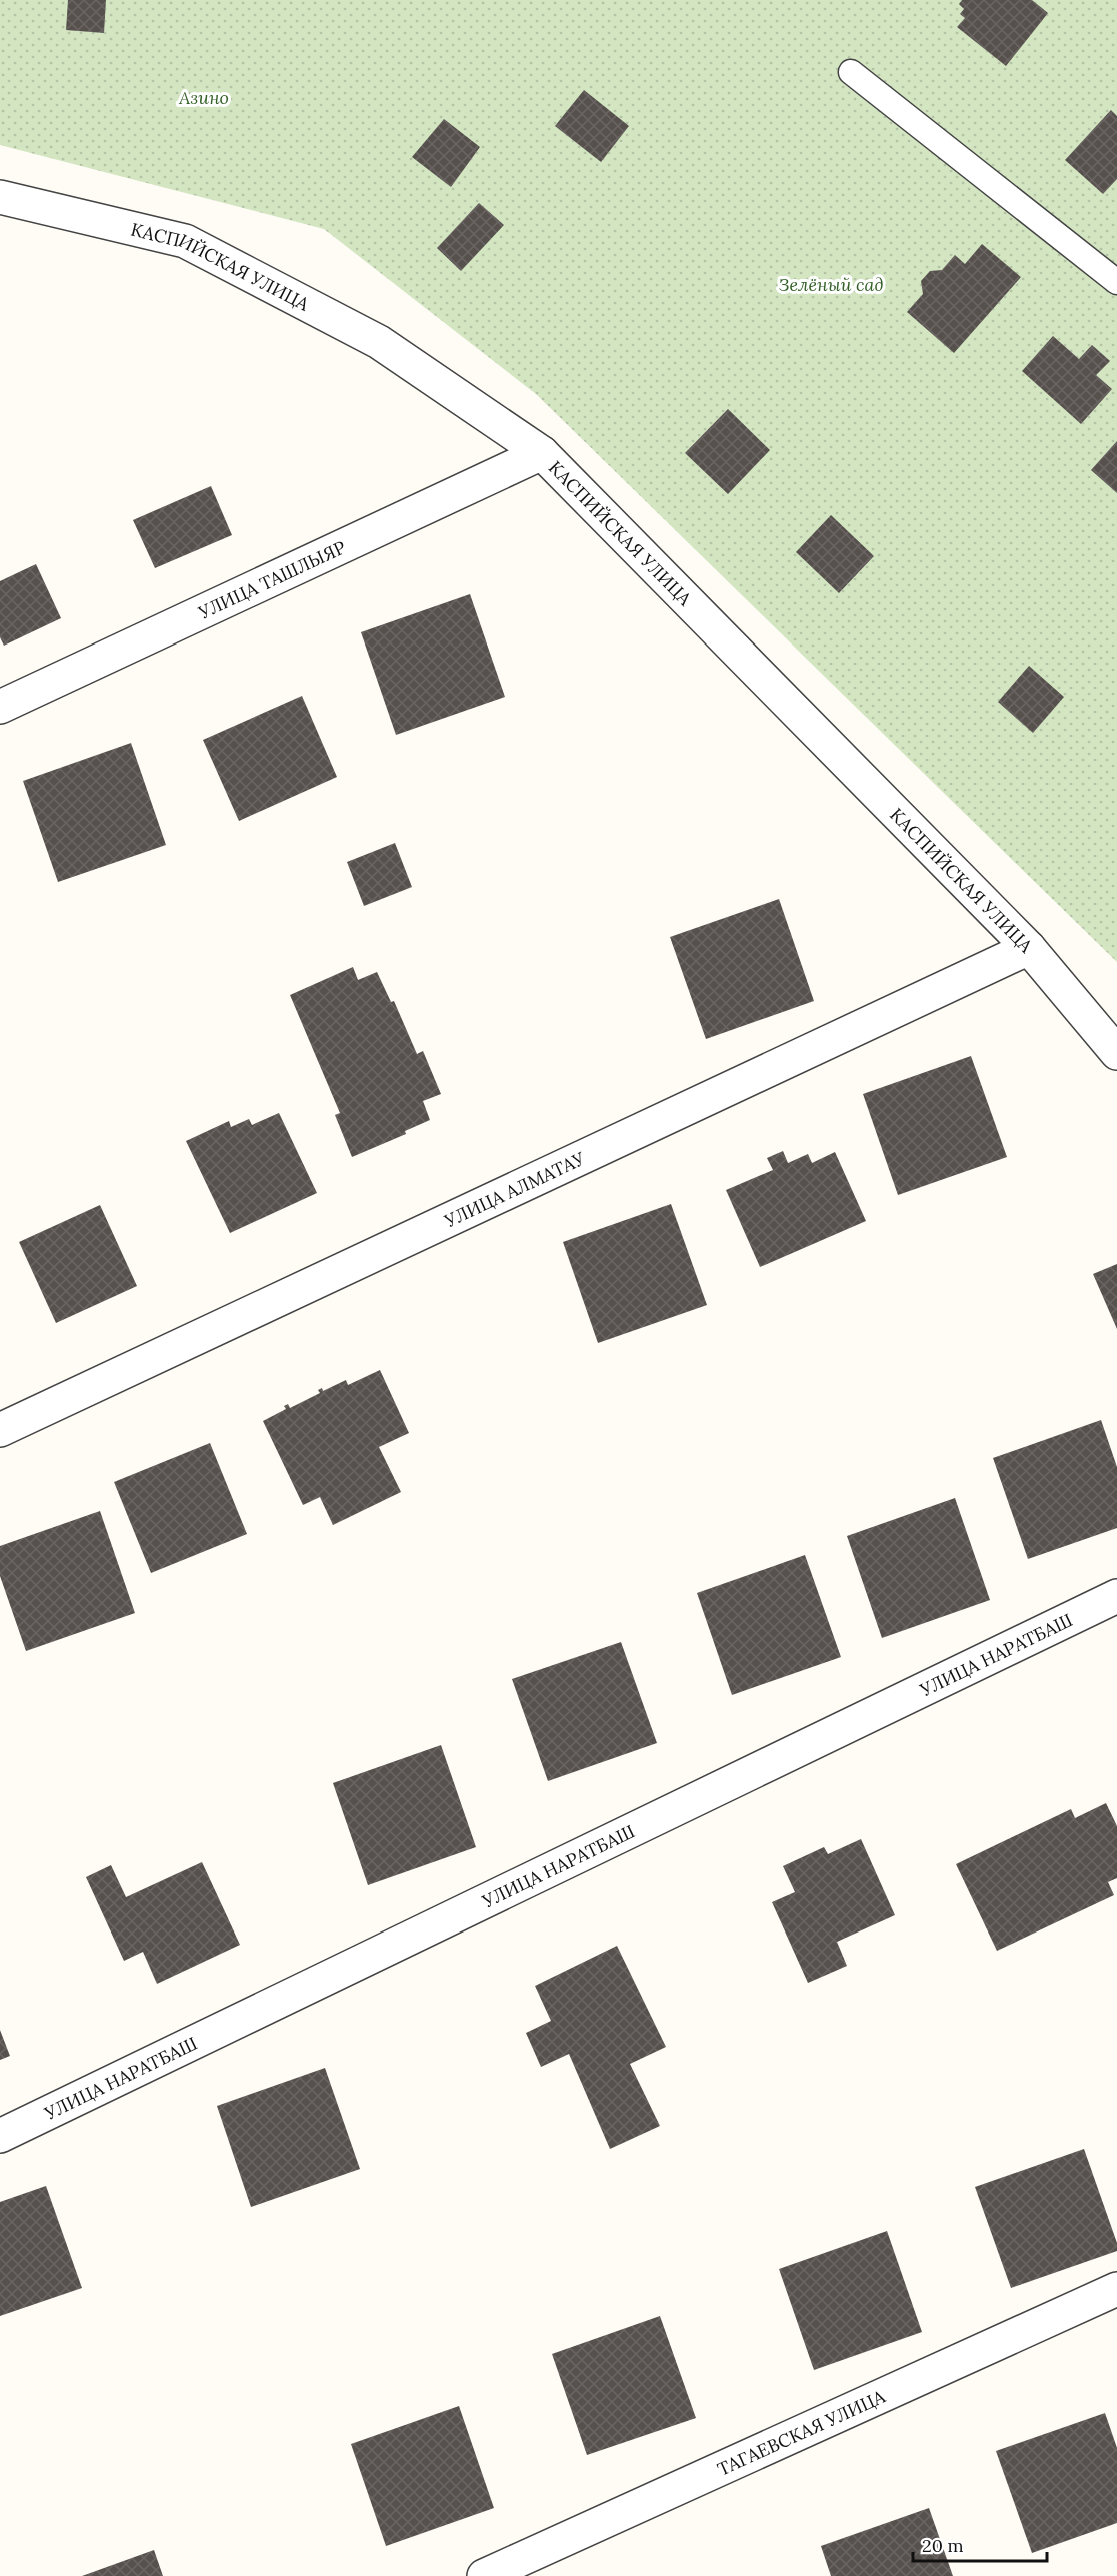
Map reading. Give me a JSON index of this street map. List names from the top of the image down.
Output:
{
  "streets": {
    "street": [
      "КАСПИЙСКАЯ УЛИЦА",
      "УЛИЦА ТАШЛЫЯР",
      "УЛИЦА АЛМАТАУ",
      "УЛИЦА НАРАТБАШ",
      "ТАГАЕВСКАЯ УЛИЦА"
    ]
  },
  "crossings": [
    ["КАСПИЙСКАЯ УЛИЦА", "УЛИЦА ТАШЛЫЯР"],
    ["КАСПИЙСКАЯ УЛИЦА", "УЛИЦА АЛМАТАУ"]
  ],
  "parks": ["Азино", "Зелёный сад"],
  "scale_bar": "20 m"
}
